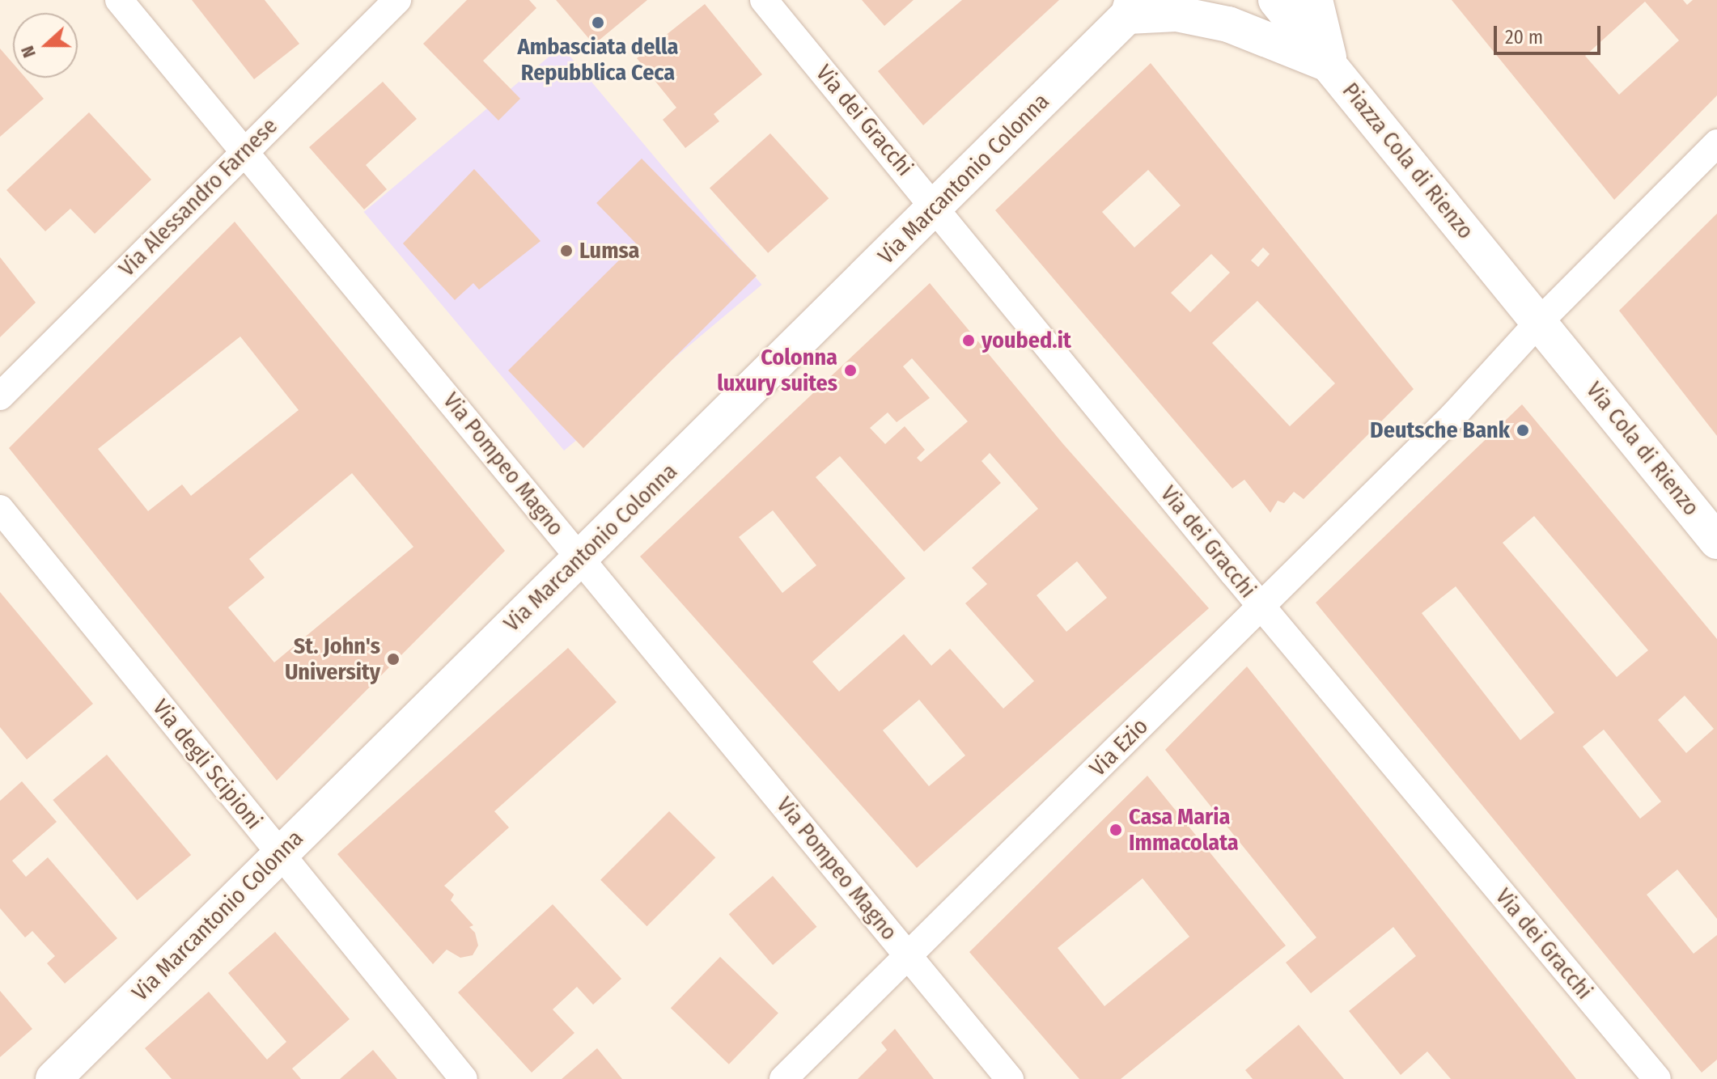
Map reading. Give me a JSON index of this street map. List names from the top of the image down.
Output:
{
  "streets": {
    "street": [
      "Via dei Gracchi",
      "Piazza Cola di Rienzo",
      "Via Marcantonio Colonna",
      "Via Alessandro Farnese",
      "Via Cola di Rienzo",
      "Via Pompeo Magno",
      "Via Ezio",
      "Via degli Scipioni"
    ]
  },
  "crossings": [
    ["Via dei Gracchi", "Via Marcantonio Colonna"],
    ["Via dei Gracchi", "Via Ezio"],
    ["Piazza Cola di Rienzo", "Via Cola di Rienzo"],
    ["Piazza Cola di Rienzo", "Via Ezio"],
    ["Via Marcantonio Colonna", "Via Pompeo Magno"],
    ["Via Marcantonio Colonna", "Via degli Scipioni"],
    ["Via Alessandro Farnese", "Via Pompeo Magno"],
    ["Via Pompeo Magno", "Via Ezio"]
  ],
  "places": [
    "Ambasciata della Repubblica Ceca",
    "Lumsa",
    "youbed.it",
    "Colonna luxury suites",
    "Deutsche Bank",
    "St. John's University",
    "Casa Maria Immacolata"
  ],
  "scale_bar": "20 m",
  "north": "left"
}
